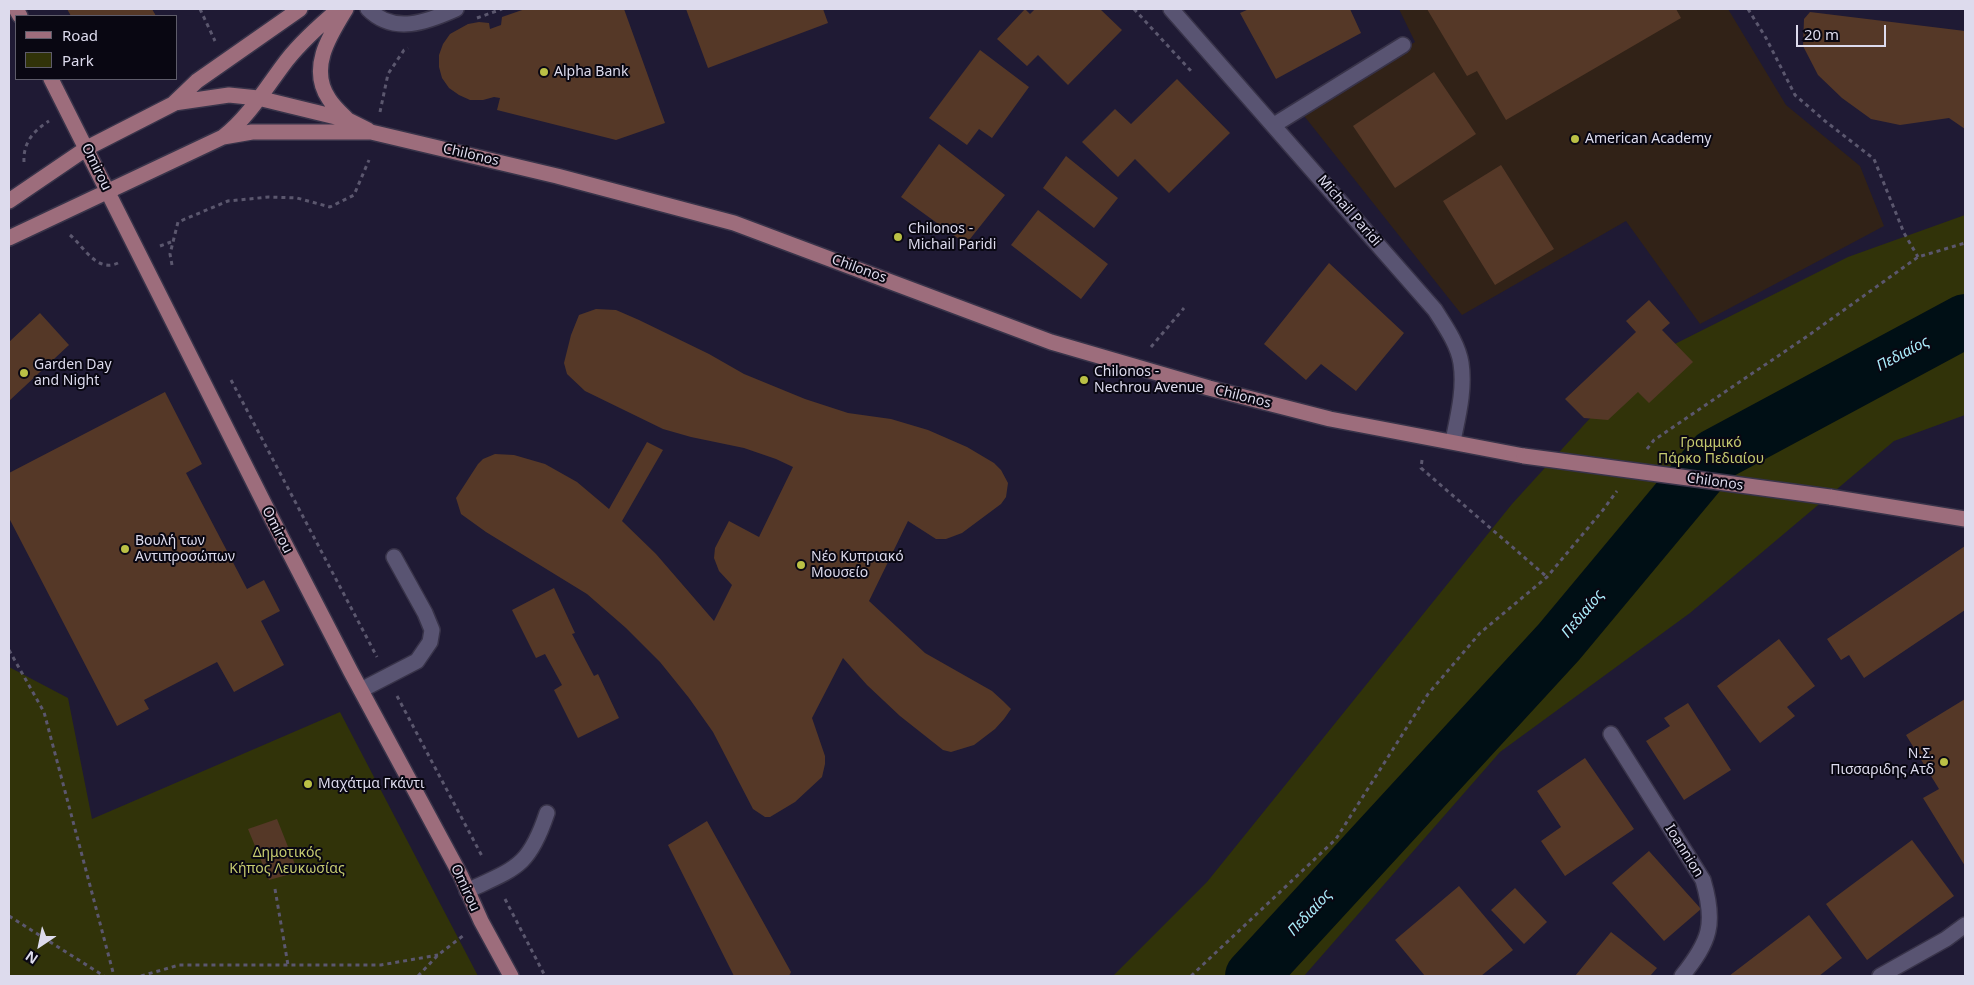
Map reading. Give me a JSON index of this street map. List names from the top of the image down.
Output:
{
  "streets": {
    "main road": ["Chilonos", "Omirou"],
    "street": ["Michail Paridi", "Ioannion"]
  },
  "crossings": [
    ["Chilonos", "Michail Paridi"]
  ],
  "water": ["Πεδιαίος"],
  "parks": ["Γραμμικό Πάρκο Πεδιαίου", "Δημοτικός Κήπος Λευκωσίας"],
  "places": [
    "Alpha Bank",
    "American Academy",
    "Chilonos - Michail Paridi",
    "Garden Day and Night",
    "Chilonos - Nechrou Avenue",
    "Βουλή των Αντιπροσώπων",
    "Νέο Κυπριακό Μουσείο",
    "Ν.Σ. Πισσαριδης Ατδ",
    "Μαχάτμα Γκάντι"
  ],
  "legend": ["Road", "Park"],
  "scale_bar": "20 m",
  "north": "bottom left"
}
